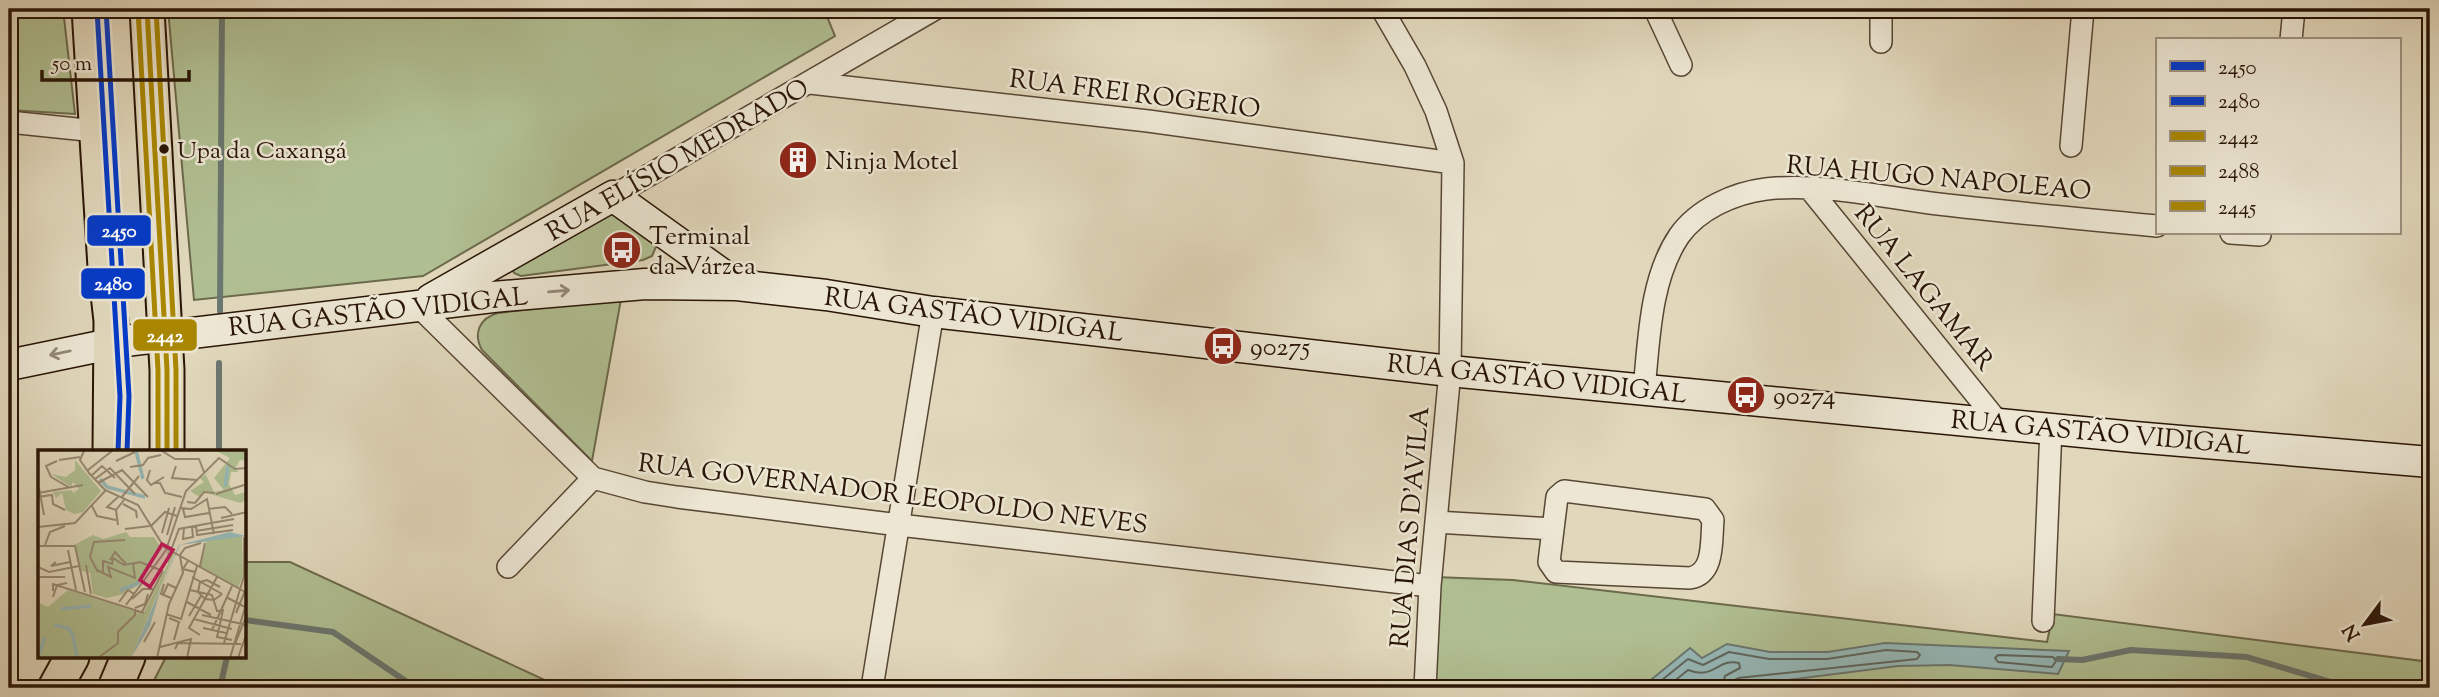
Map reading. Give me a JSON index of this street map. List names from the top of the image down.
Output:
{
  "streets": {
    "street": [
      "RUA FREI ROGERIO",
      "RUA ELÍSIO MEDRADO",
      "RUA HUGO NAPOLEAO",
      "RUA LAGAMAR",
      "RUA GASTÃO VIDIGAL",
      "RUA GOVERNADOR LEOPOLDO NEVES",
      "RUA DIAS D'AVILA"
    ]
  },
  "crossings": [
    ["RUA FREI ROGERIO", "RUA ELÍSIO MEDRADO"],
    ["RUA FREI ROGERIO", "RUA DIAS D'AVILA"],
    ["RUA ELÍSIO MEDRADO", "RUA GASTÃO VIDIGAL"],
    ["RUA ELÍSIO MEDRADO", "RUA GOVERNADOR LEOPOLDO NEVES"],
    ["RUA HUGO NAPOLEAO", "RUA LAGAMAR"],
    ["RUA HUGO NAPOLEAO", "RUA GASTÃO VIDIGAL"],
    ["RUA LAGAMAR", "RUA GASTÃO VIDIGAL"],
    ["RUA GASTÃO VIDIGAL", "RUA GOVERNADOR LEOPOLDO NEVES"],
    ["RUA GASTÃO VIDIGAL", "RUA DIAS D'AVILA"],
    ["RUA GOVERNADOR LEOPOLDO NEVES", "RUA DIAS D'AVILA"]
  ],
  "places": {
    "other": ["Upa da Caxangá"],
    "building": ["Ninja Motel"],
    "bus stop": ["Terminal da Várzea", "90275", "90274"]
  },
  "lines": [
    "transit line 2450",
    "transit line 2442",
    "transit line 2488",
    "transit line 2445",
    "transit line 2480"
  ],
  "legend": [
    "2450",
    "2480",
    "2442",
    "2488",
    "2445"
  ],
  "scale_bar": "50 m",
  "north": "bottom left"
}
